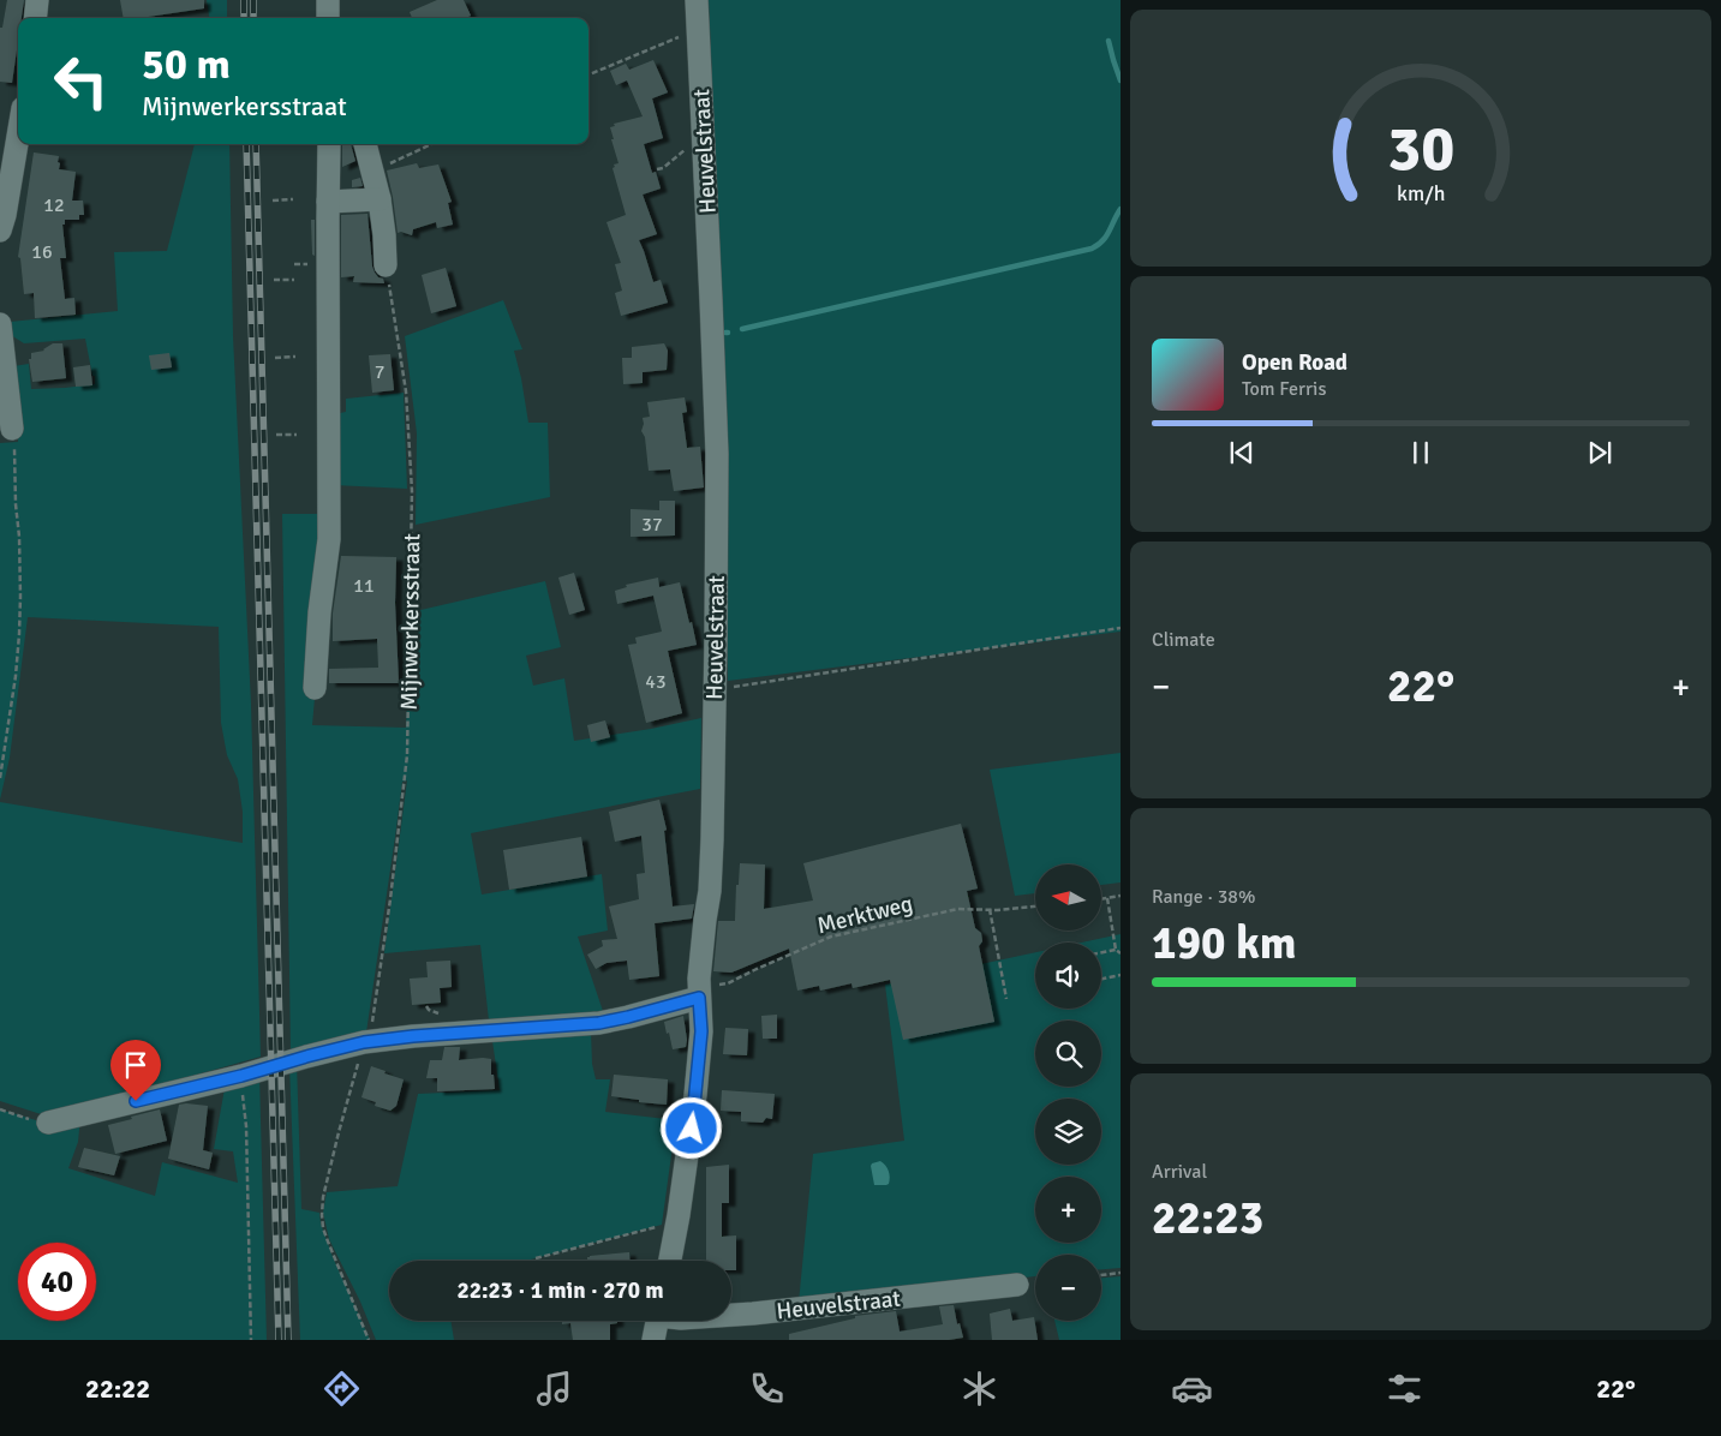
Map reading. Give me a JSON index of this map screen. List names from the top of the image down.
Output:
{
  "streets": {
    "street": ["Heuvelstraat"],
    "path": ["Mijnwerkersstraat", "Merktweg"]
  },
  "crossings": [
    ["Heuvelstraat", "Merktweg"]
  ],
  "house_numbers": [
    "12",
    "16",
    "7",
    "37",
    "11",
    "43"
  ],
  "north": "left",
  "page": {
    "turn": ["50 m", "Mijnwerkersstraat"],
    "song": ["Open Road", "Tom Ferris"],
    "tile": [
      "Climate",
      ["Range · 38%", "190 km"],
      ["Arrival", "22:23"]
    ],
    "heat": ["−", "22°", "+"],
    "map_buttons": ["+", "−"],
    "limit": "40",
    "trip": "22:23 · 1 min · 270 m",
    "tabs": ["22:22", "22°"],
    "gauge": ["30", "km/h"]
  }
}
